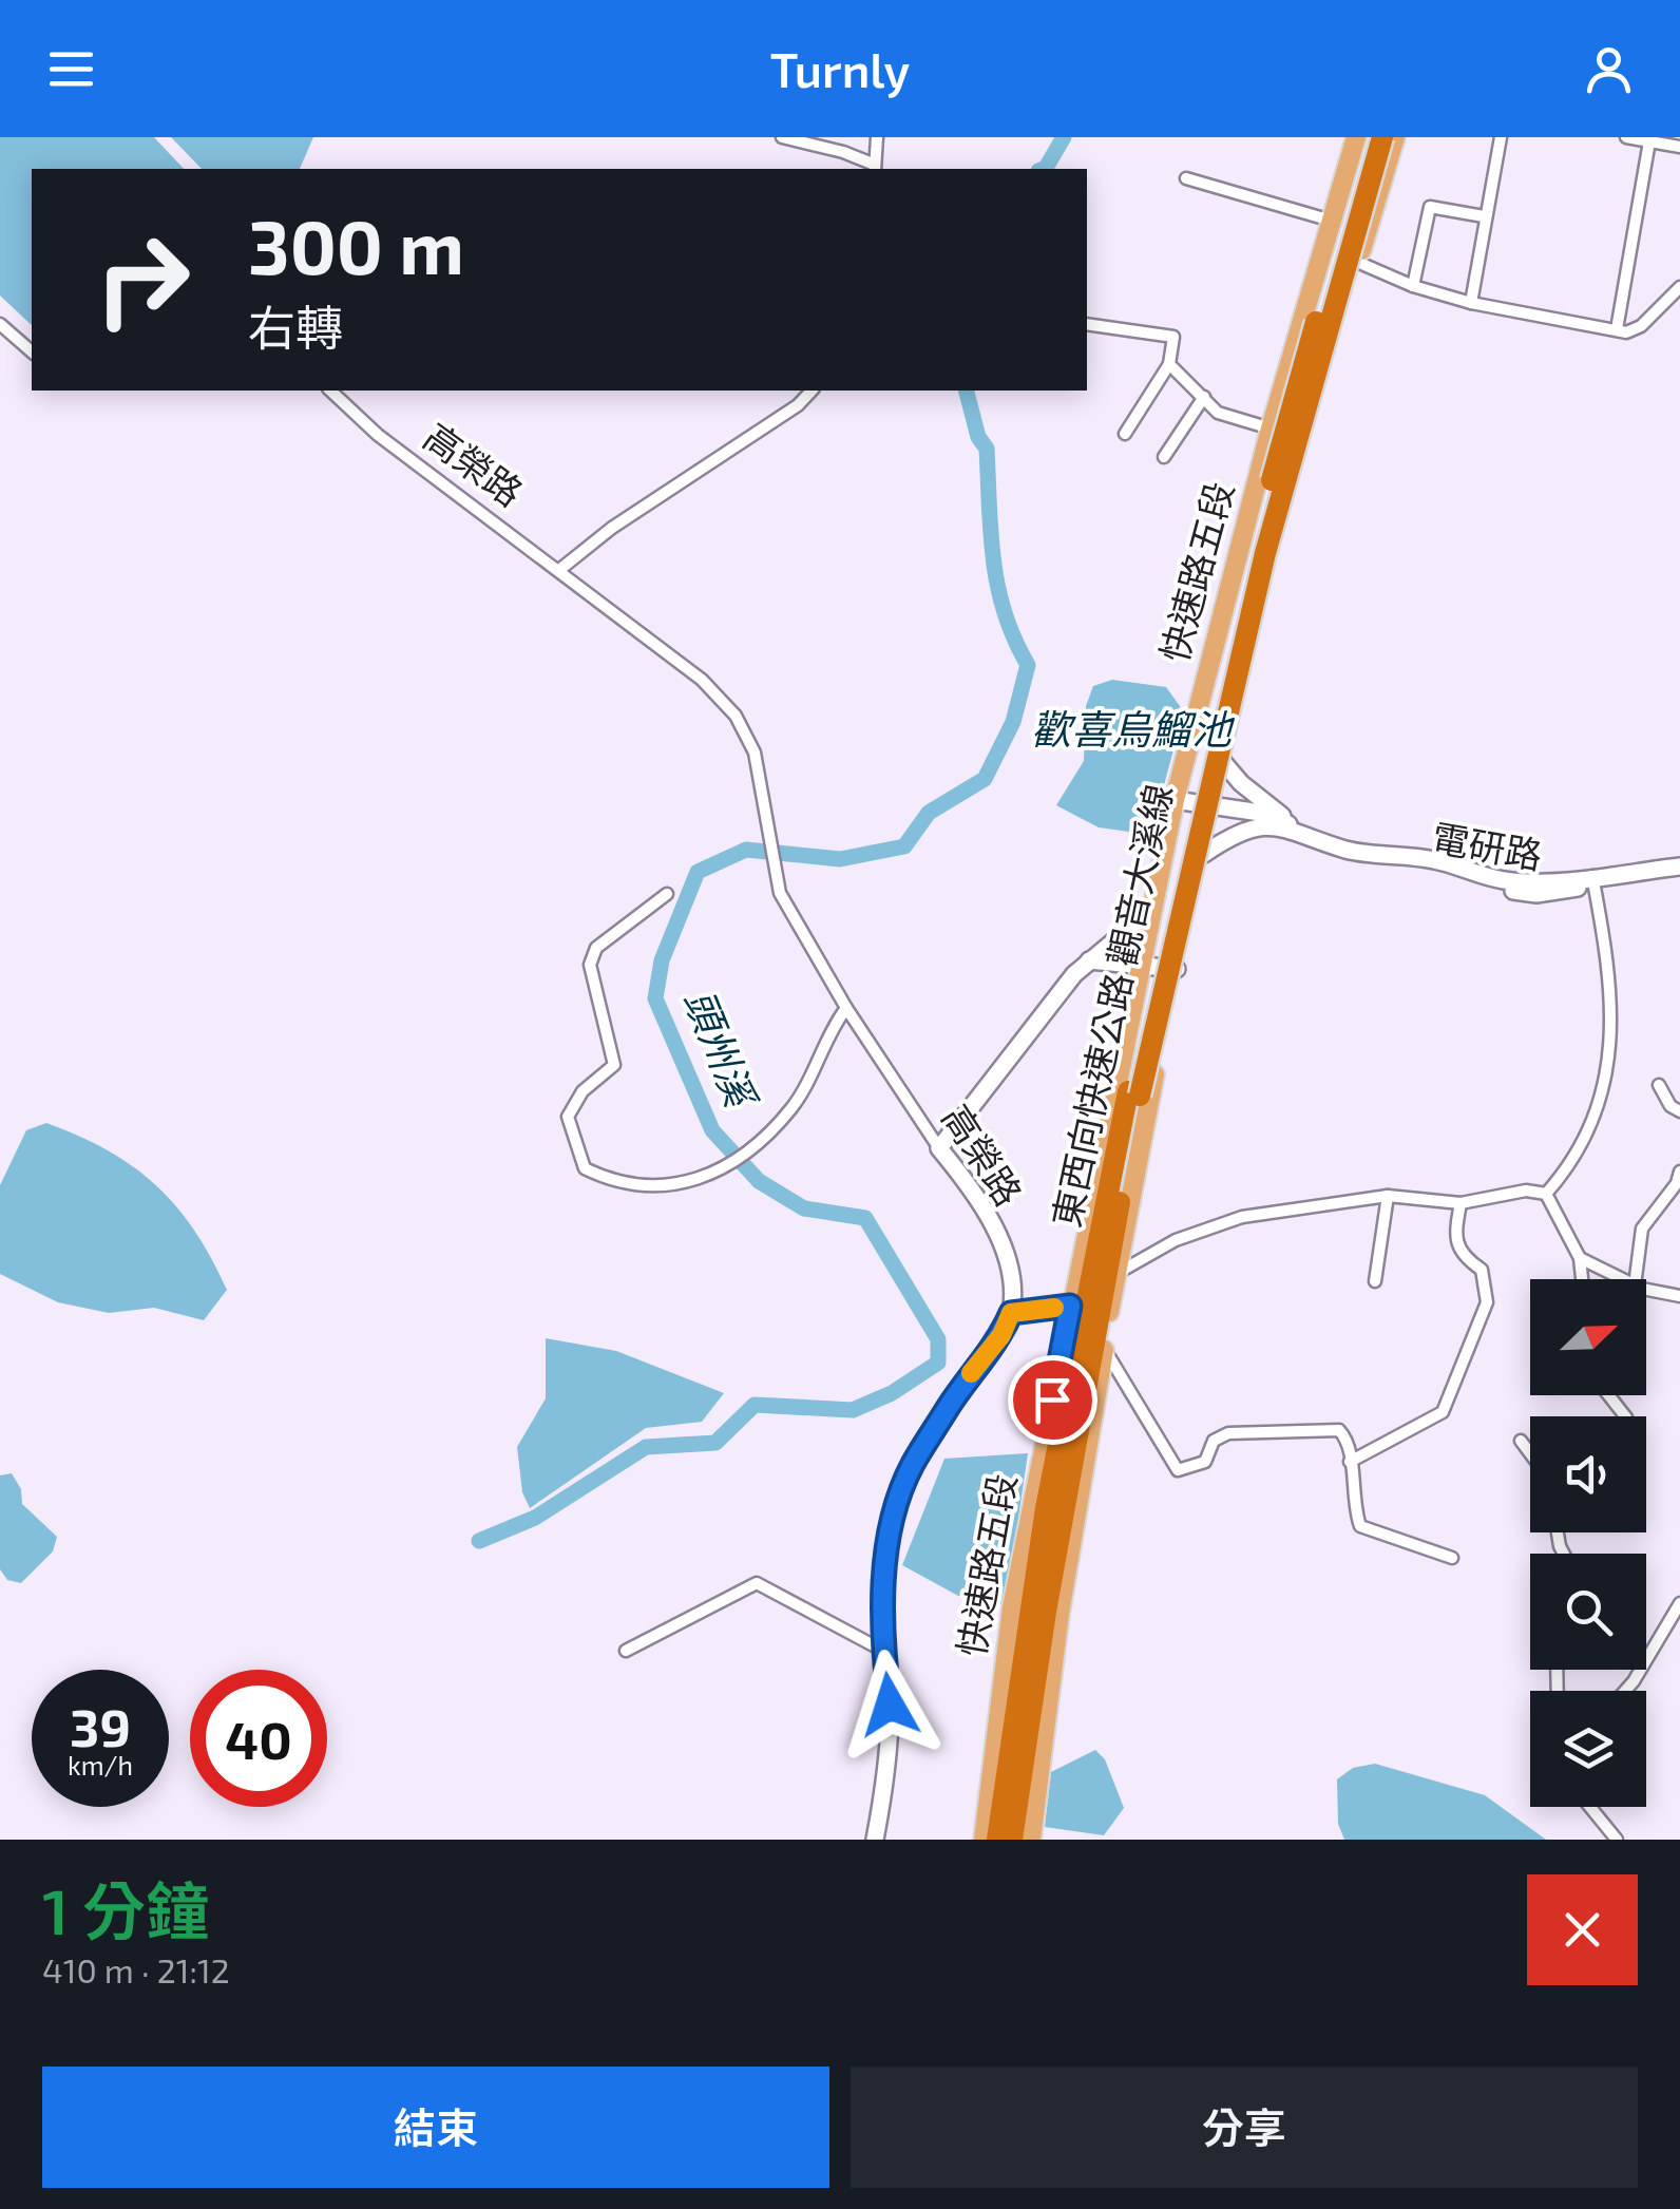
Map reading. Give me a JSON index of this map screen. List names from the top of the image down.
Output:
{
  "streets": {
    "highway": ["東西向快速公路 觀音大溪線"],
    "main road": ["快速路五段"],
    "street": ["高榮路", "電研路"]
  },
  "crossings": [
    ["快速路五段", "電研路"]
  ],
  "water": ["歡喜烏鰡池", "頭州溪"],
  "north": "top right",
  "page": {
    "header": "Turnly",
    "turn": ["300 m", "右轉"],
    "speed": "39 km/h",
    "limit": "40",
    "heading": ["1 分鐘", "410 m · 21:12"],
    "buttons": ["結束", "分享"]
  }
}
